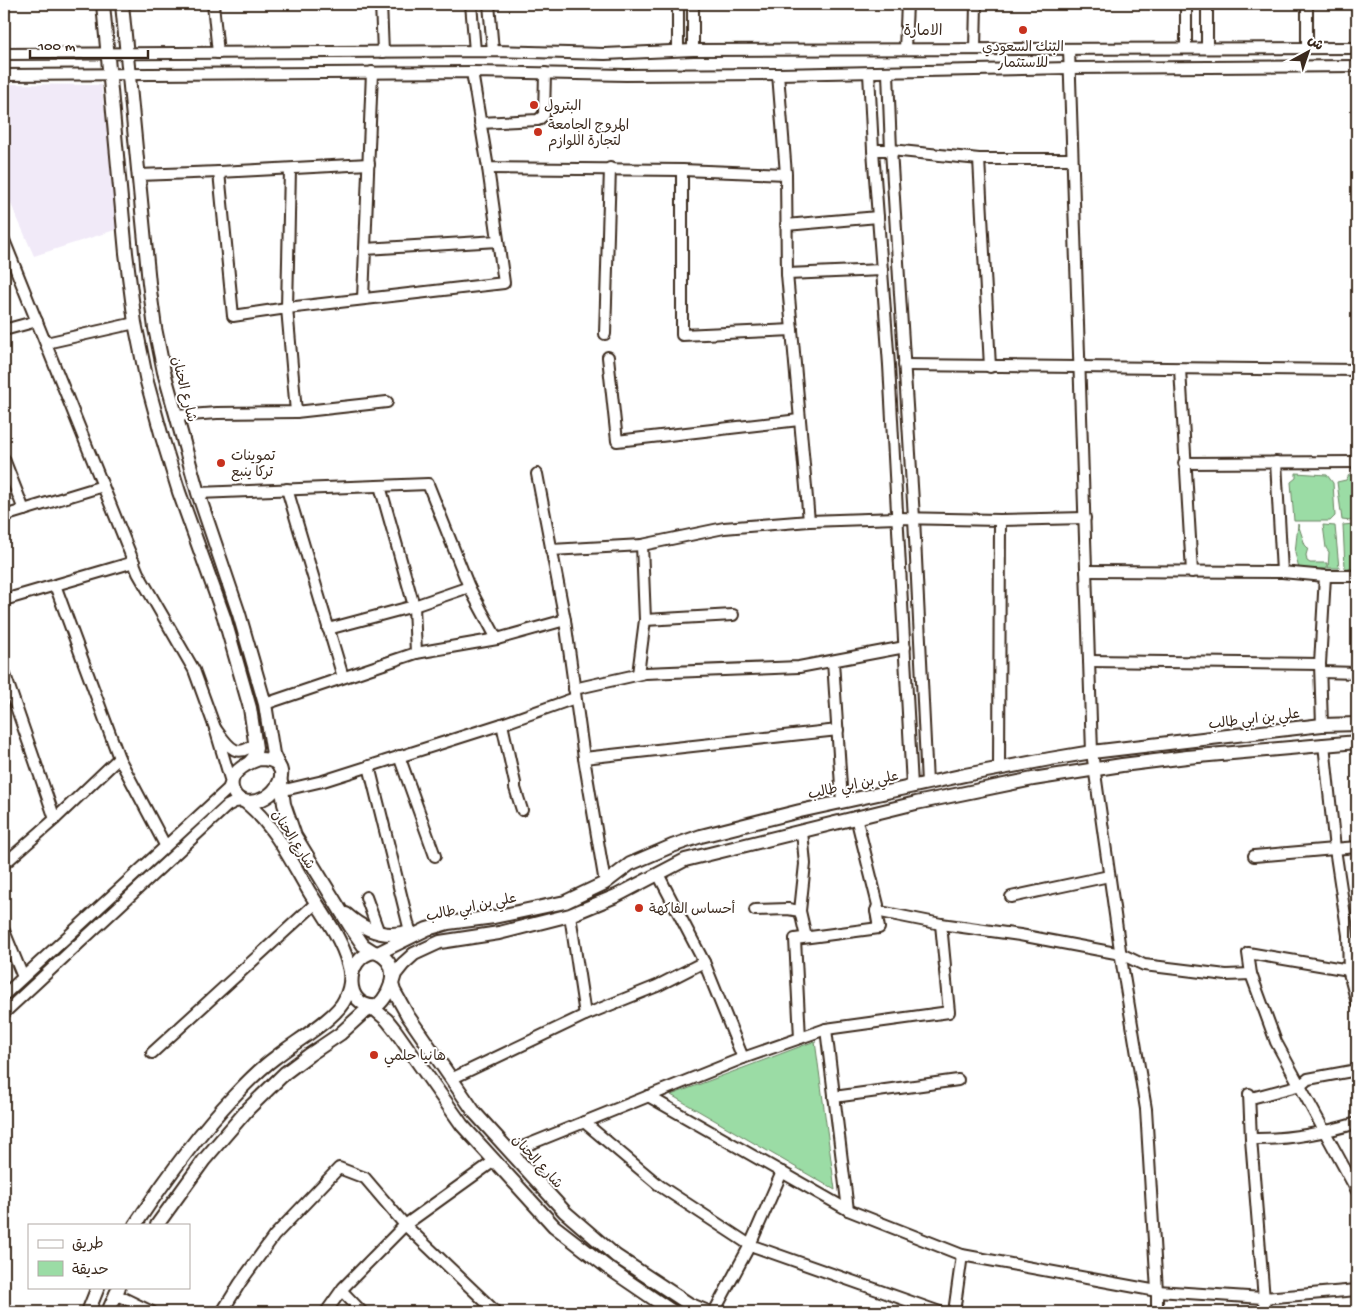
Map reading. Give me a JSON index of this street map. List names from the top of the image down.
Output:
{
  "streets": {
    "main road": ["شارع الحنان", "علي بن ابي طالب"]
  },
  "crossings": [
    ["شارع الحنان", "علي بن ابي طالب"]
  ],
  "districts": ["الامارة"],
  "places": [
    "البنك السعودي للاستثمار",
    "البترول",
    "المروج الجامعة لتجارة اللوازم",
    "تموينات تركا ينبع",
    "أحساس الفاكهة",
    "هانيا حلمي"
  ],
  "legend": ["طريق", "حديقة"],
  "scale_bar": "100 m",
  "north": "top right"
}
